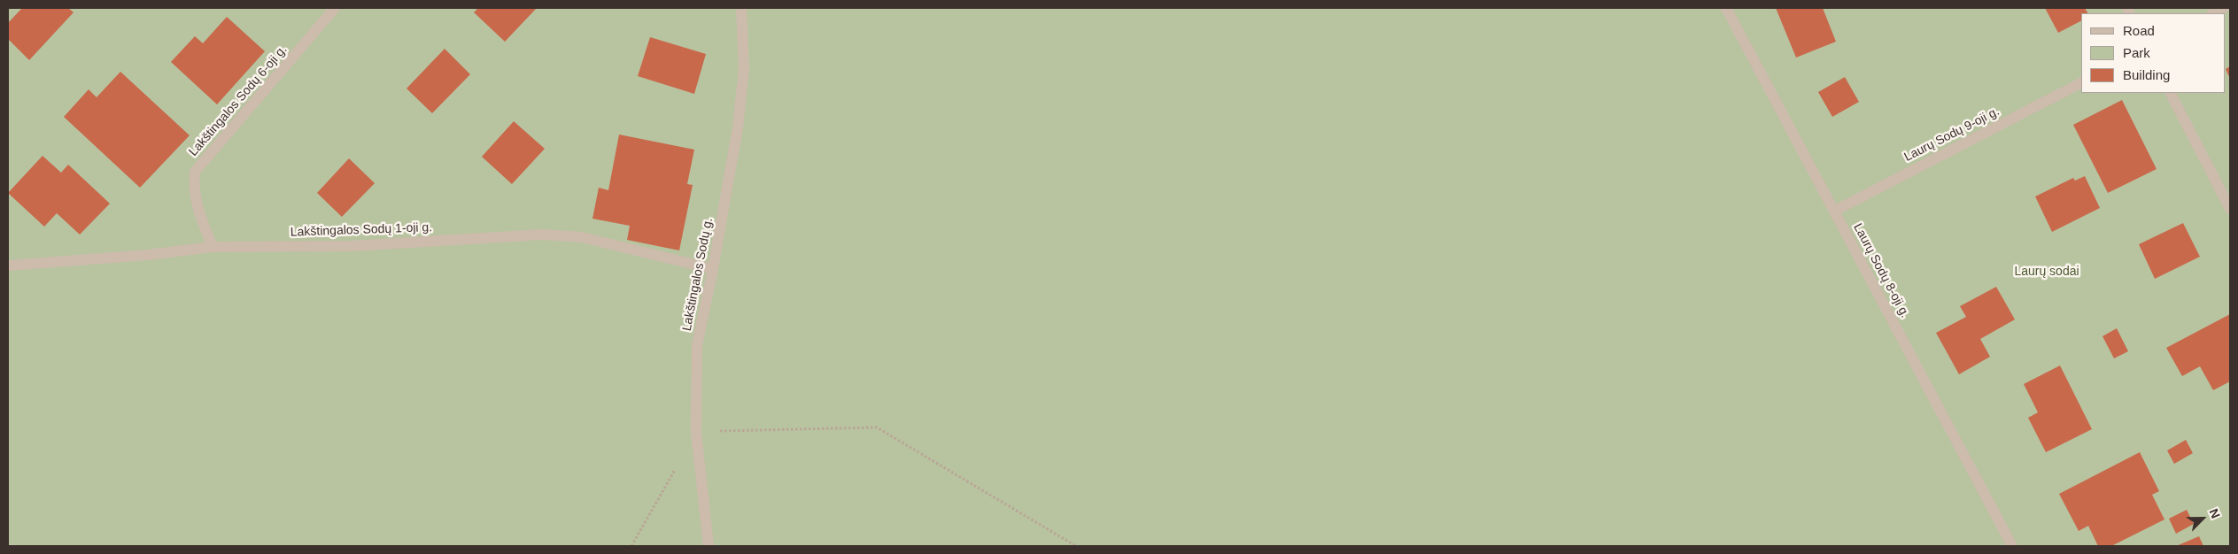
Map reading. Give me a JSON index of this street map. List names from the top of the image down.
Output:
{
  "streets": {
    "street": [
      "Lakštingalos Sodų 6-oji g.",
      "Laurų Sodų 9-oji g.",
      "Lakštingalos Sodų 1-oji g.",
      "Laurų Sodų 8-oji g.",
      "Lakštingalos Sodų g."
    ]
  },
  "crossings": [
    ["Lakštingalos Sodų 6-oji g.", "Lakštingalos Sodų 1-oji g."],
    ["Laurų Sodų 9-oji g.", "Laurų Sodų 8-oji g."],
    ["Lakštingalos Sodų 1-oji g.", "Lakštingalos Sodų g."]
  ],
  "parks": ["Laurų sodai"],
  "legend": ["Road", "Park", "Building"],
  "north": "top right"
}
